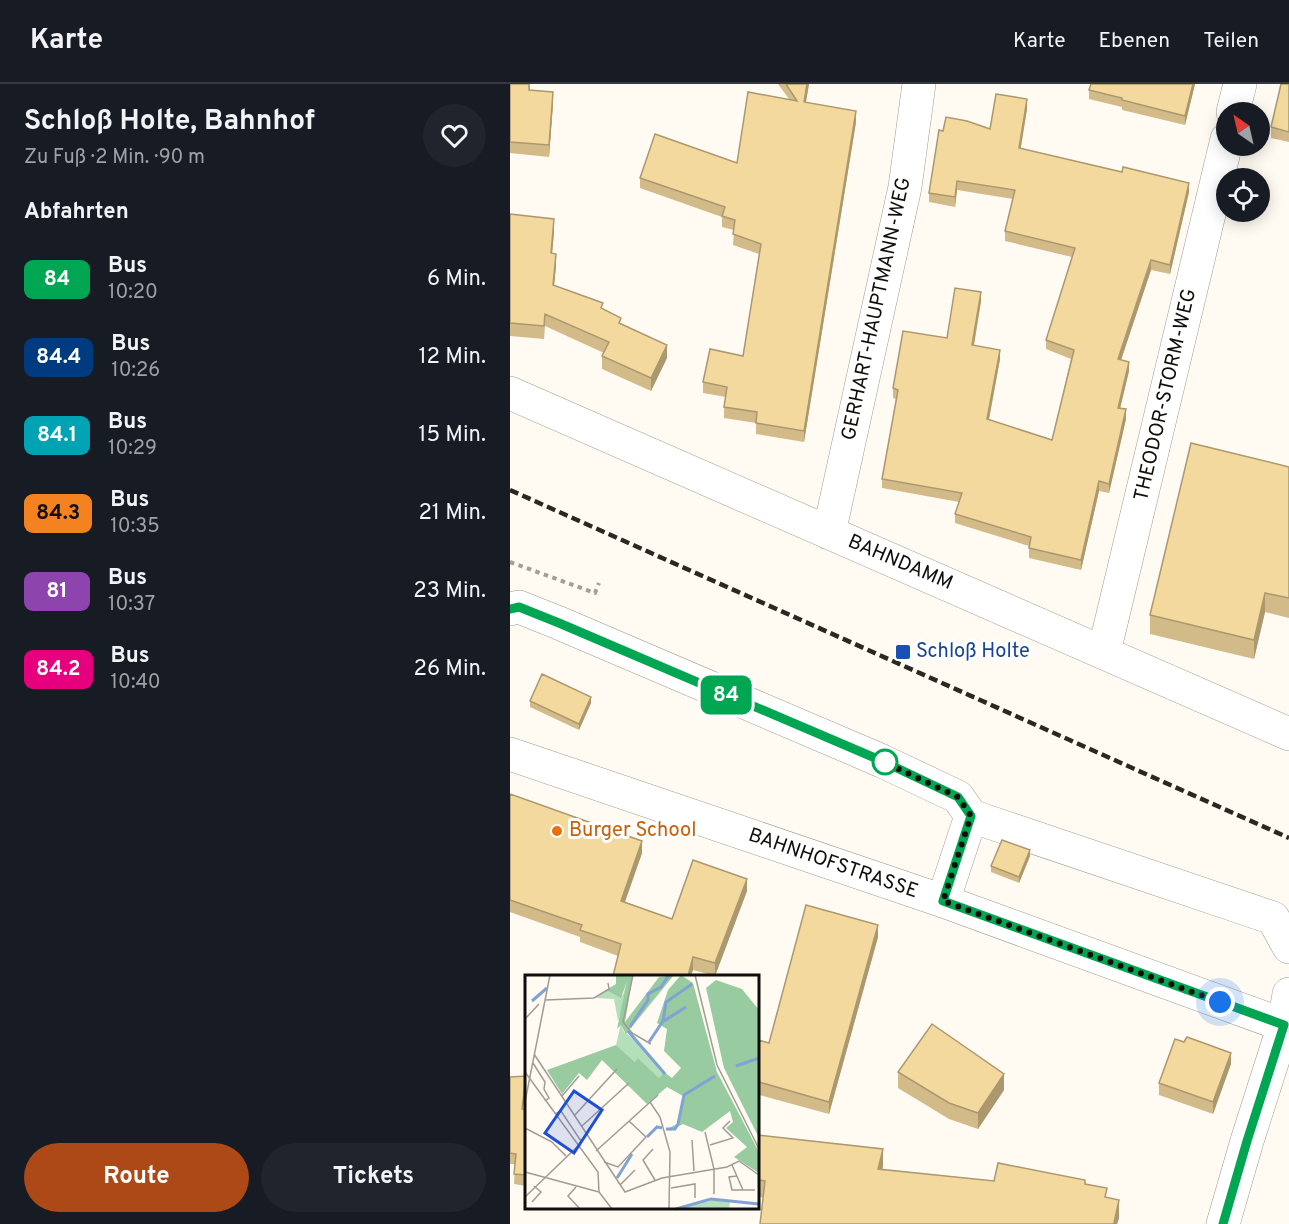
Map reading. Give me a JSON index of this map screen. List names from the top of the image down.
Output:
{
  "streets": {
    "street": [
      "GERHART-HAUPTMANN-WEG",
      "THEODOR-STORM-WEG",
      "BAHNDAMM",
      "BAHNHOFSTRASSE"
    ]
  },
  "crossings": [
    ["GERHART-HAUPTMANN-WEG", "BAHNDAMM"],
    ["THEODOR-STORM-WEG", "BAHNDAMM"]
  ],
  "places": {
    "transit": ["Schloß Holte"],
    "other": ["Burger School"]
  },
  "lines": ["bus line 84"],
  "north": "top left",
  "page": {
    "header": "Karte",
    "nav": ["Karte", "Ebenen", "Teilen"],
    "heading": [
      ["Schloß Holte, Bahnhof", "Zu Fuß · 2 Min. · 90 m"],
      "Abfahrten"
    ],
    "on_map": "84",
    "list": [
      {
        "mark": "84",
        "name": "Bus",
        "note": "10:20",
        "value": "6 Min."
      },
      {
        "mark": "84.4",
        "name": "Bus",
        "note": "10:26",
        "value": "12 Min."
      },
      {
        "mark": "84.1",
        "name": "Bus",
        "note": "10:29",
        "value": "15 Min."
      },
      {
        "mark": "84.3",
        "name": "Bus",
        "note": "10:35",
        "value": "21 Min."
      },
      {
        "mark": "81",
        "name": "Bus",
        "note": "10:37",
        "value": "23 Min."
      },
      {
        "mark": "84.2",
        "name": "Bus",
        "note": "10:40",
        "value": "26 Min."
      }
    ],
    "buttons": ["Route", "Tickets"]
  }
}
